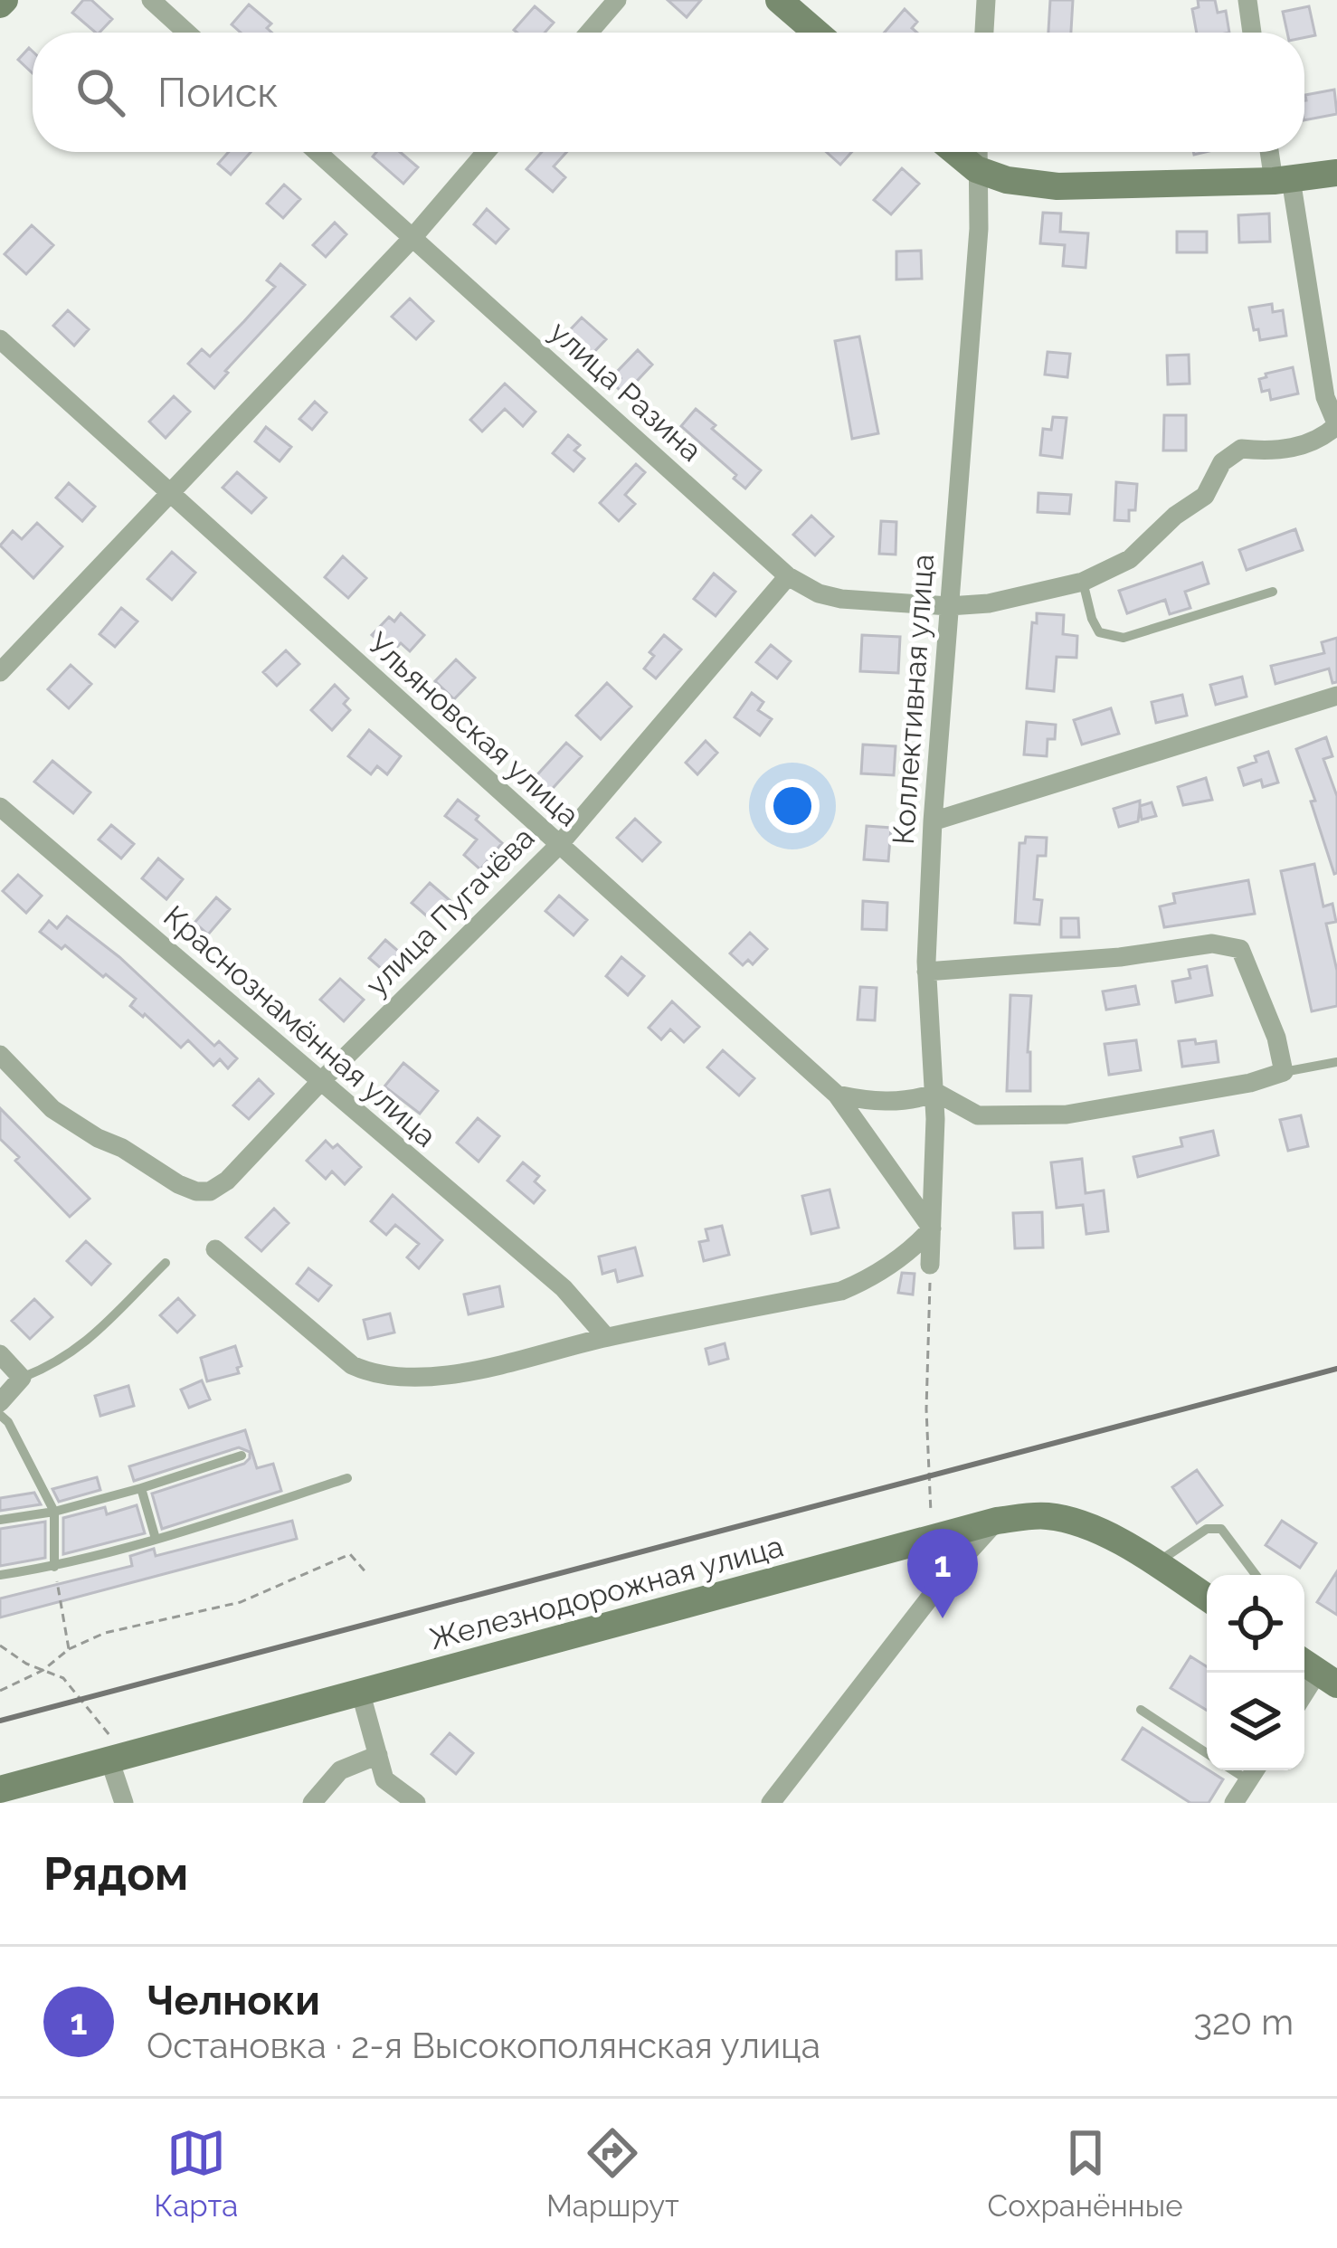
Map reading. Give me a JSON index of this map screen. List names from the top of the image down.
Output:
{
  "streets": {
    "street": [
      "улица Разина",
      "Коллективная улица",
      "Ульяновская улица",
      "улица Пугачёва",
      "Краснознамённая улица",
      "Железнодорожная улица"
    ]
  },
  "crossings": [
    ["улица Разина", "Коллективная улица"],
    ["улица Разина", "улица Пугачёва"],
    ["Коллективная улица", "Ульяновская улица"],
    ["Ульяновская улица", "улица Пугачёва"],
    ["улица Пугачёва", "Краснознамённая улица"]
  ],
  "page": {
    "search": "Поиск",
    "pins": "1",
    "heading": "Рядом",
    "list": [
      {
        "mark": "1",
        "name": "Челноки",
        "note": "Остановка · 2-я Высокополянская улица",
        "value": "320 m"
      }
    ],
    "nav": ["Карта", "Маршрут", "Сохранённые"]
  }
}
